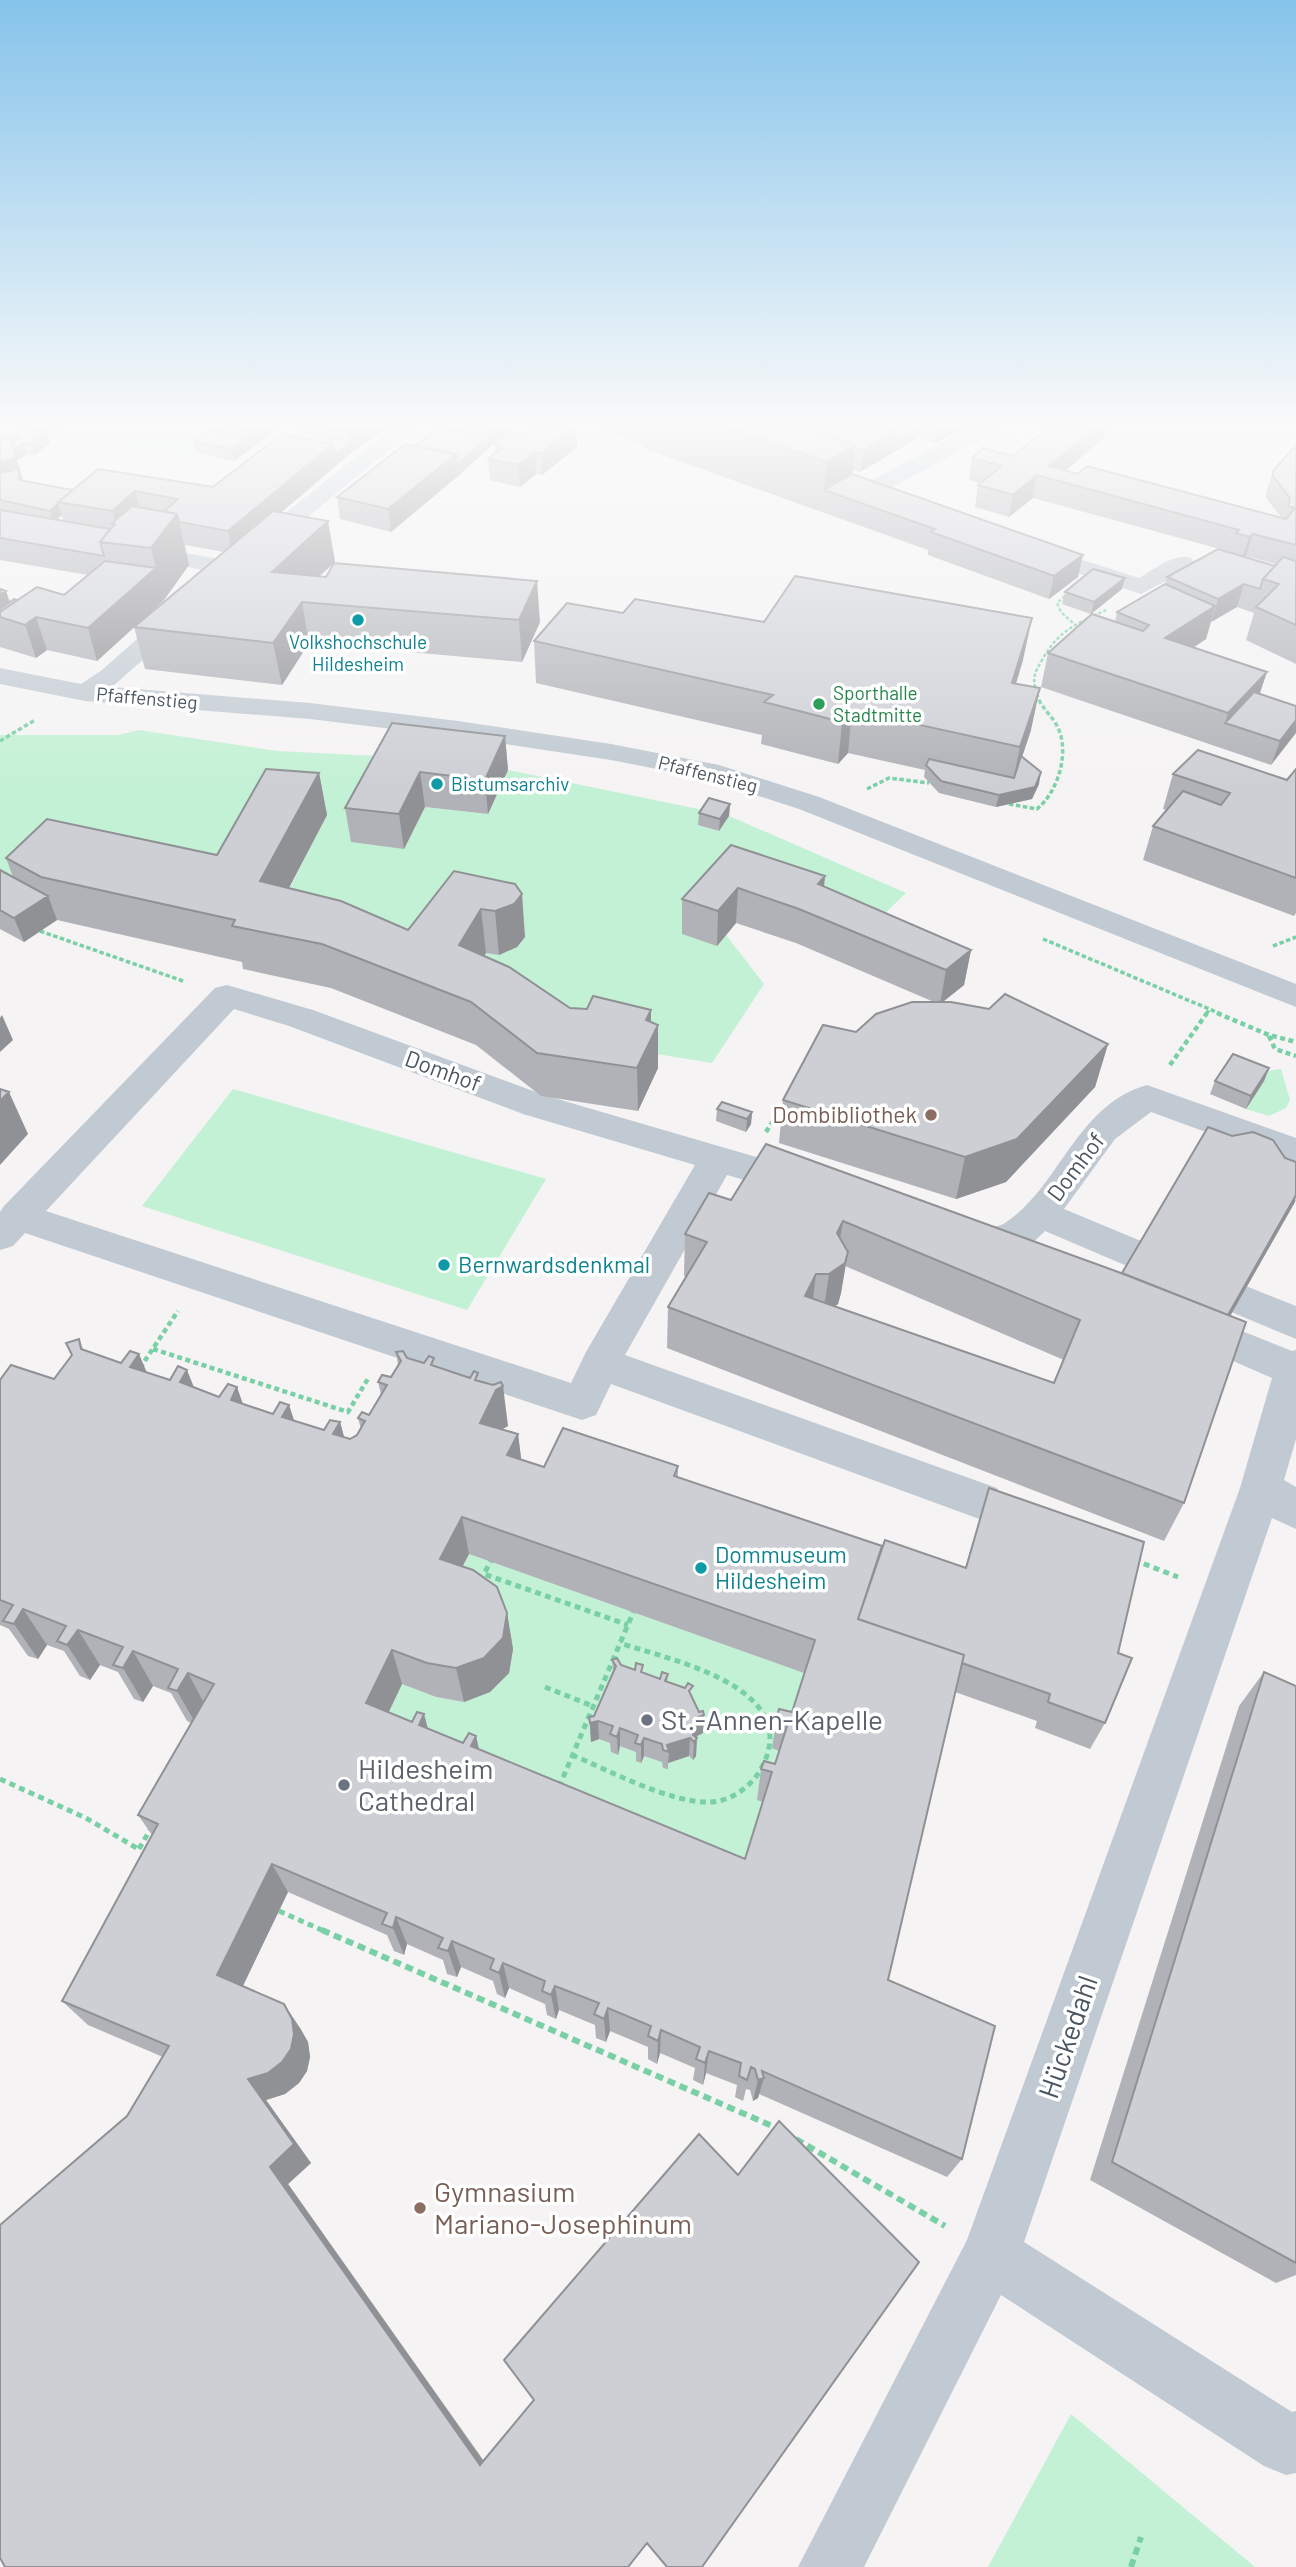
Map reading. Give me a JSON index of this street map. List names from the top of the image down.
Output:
{
  "streets": {
    "street": ["Pfaffenstieg", "Domhof", "Hückedahl"]
  },
  "places": [
    "Volkshochschule Hildesheim",
    "Sporthalle Stadtmitte",
    "Bistumsarchiv",
    "Dombibliothek",
    "Bernwardsdenkmal",
    "Dommuseum Hildesheim",
    "St.-Annen-Kapelle",
    "Hildesheim Cathedral",
    "Gymnasium Mariano-Josephinum"
  ]
}
